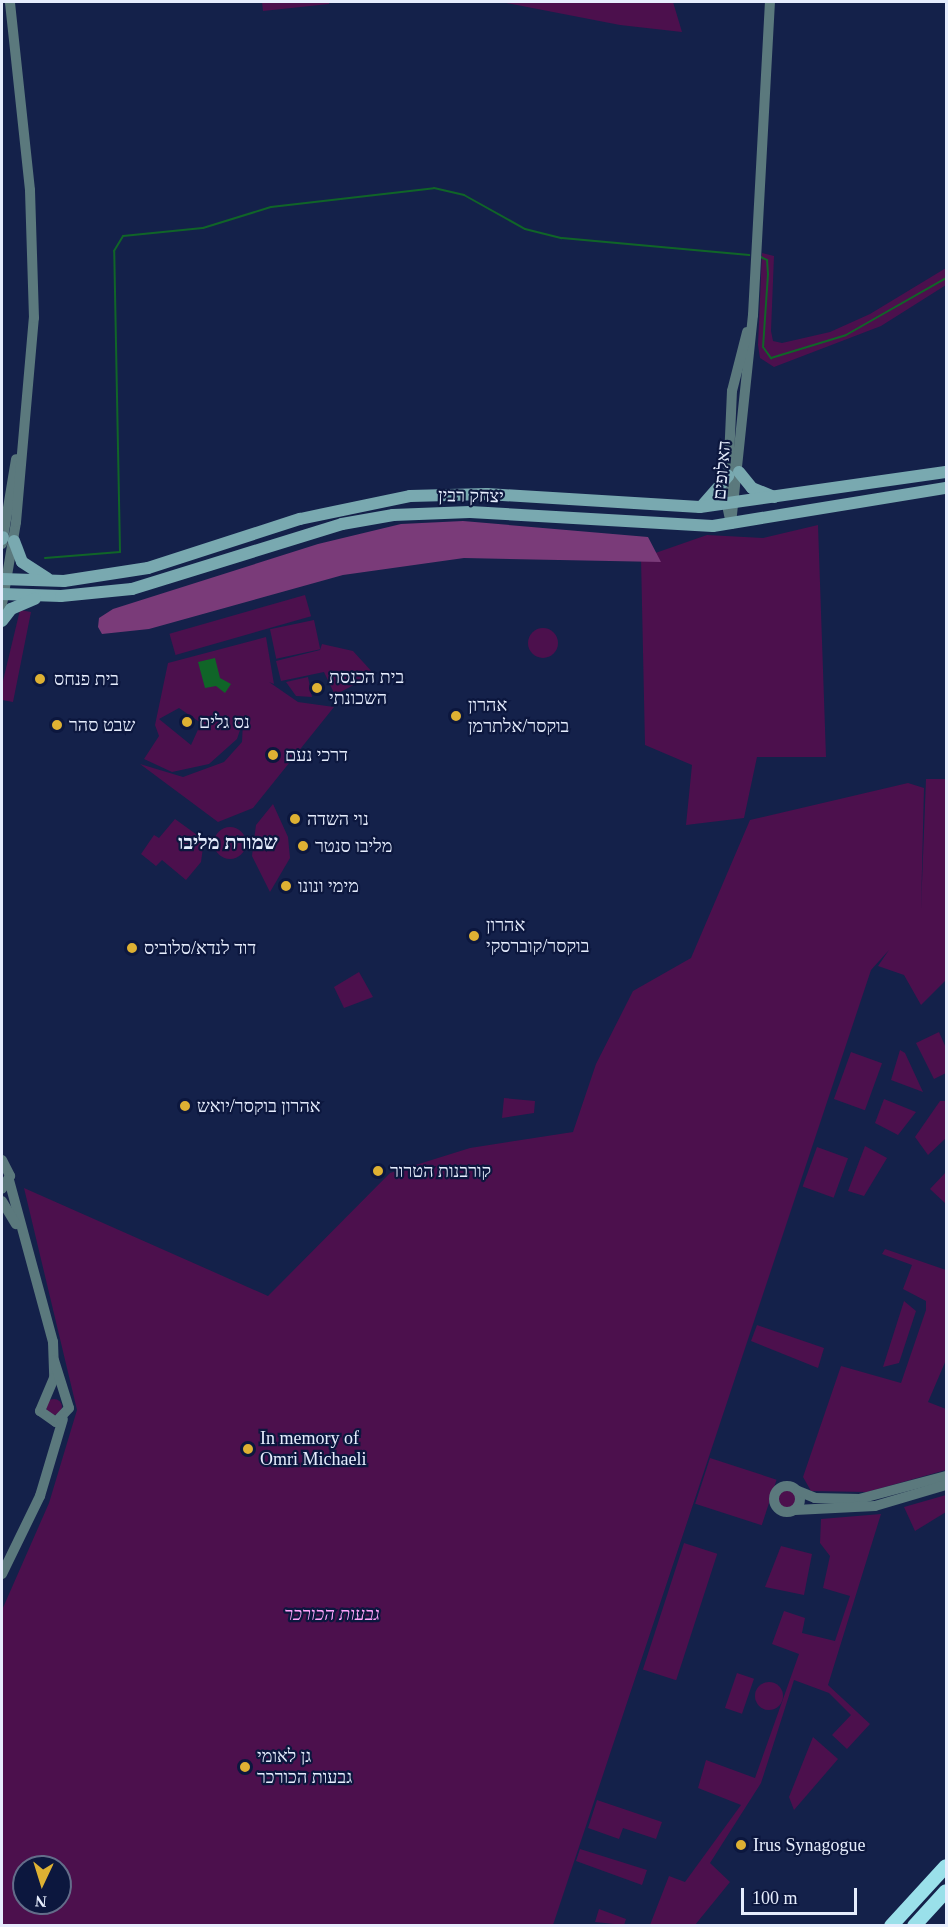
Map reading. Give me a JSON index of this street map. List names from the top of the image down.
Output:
{
  "streets": {
    "main road": ["יצחק רבין"],
    "street": ["האלופים"]
  },
  "crossings": [
    ["האלופים", "יצחק רבין"]
  ],
  "districts": ["שמורת מליבו"],
  "parks": ["גבעות הכורכר"],
  "places": [
    "בית פנחס",
    "בית הכנסת השכונתי",
    "אהרון בוקסר/אלתרמן",
    "נס גלים",
    "שבט סהר",
    "דרכי נעם",
    "נוי השדה",
    "מליבו סנטר",
    "מימי ונונו",
    "אהרון בוקסר/קוברסקי",
    "דוד לנדא/סלוביס",
    "אהרון בוקסר/יואש",
    "קורבנות הטרור",
    "In memory of Omri Michaeli",
    "גן לאומי גבעות הכורכר",
    "Irus Synagogue"
  ],
  "scale_bar": "100 m",
  "north": "bottom"
}
